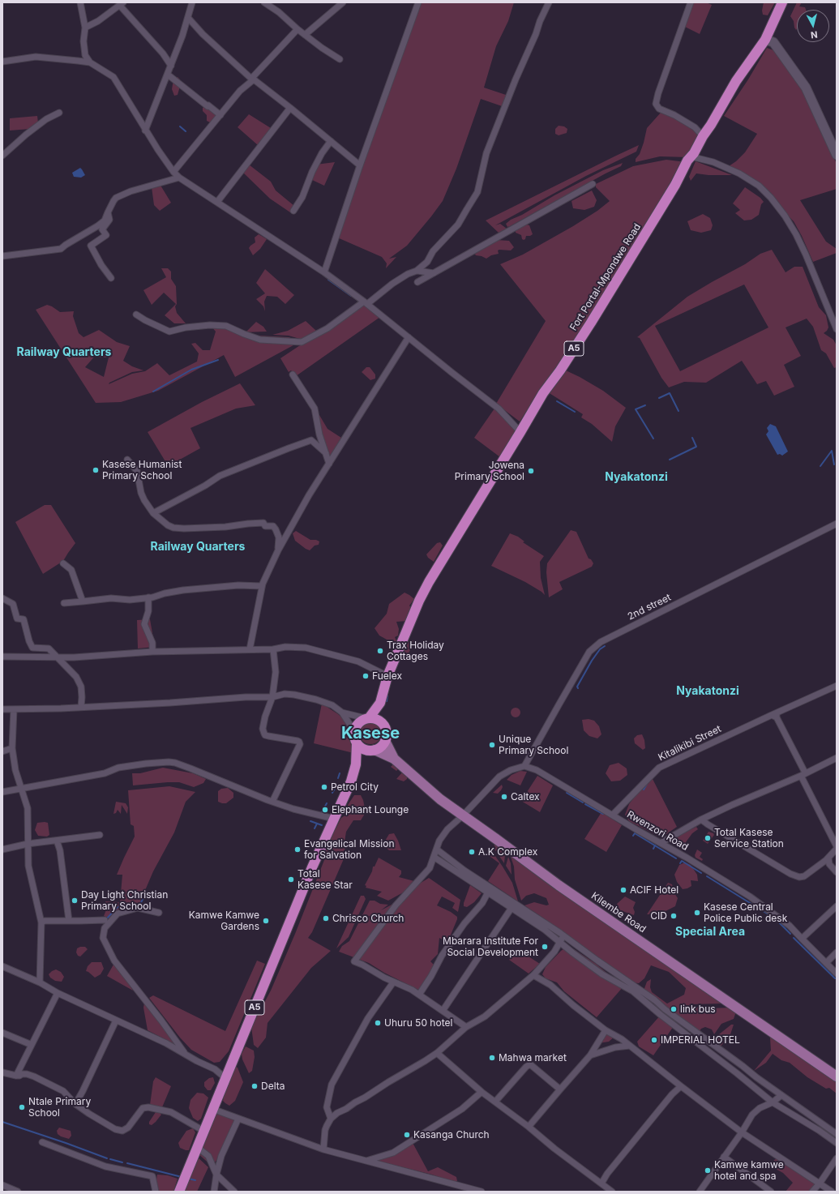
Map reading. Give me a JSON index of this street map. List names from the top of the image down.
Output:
{
  "streets": {
    "highway": ["Fort Portal-Mpondwe Road", "A5", "Kilembe Road"],
    "street": ["2nd street", "Kitalikibi Street", "Rwenzori Road"]
  },
  "crossings": [
    ["Fort Portal-Mpondwe Road", "A5"],
    ["Fort Portal-Mpondwe Road", "Kilembe Road"],
    ["A5", "Kilembe Road"],
    ["2nd street", "Rwenzori Road"],
    ["Kitalikibi Street", "Rwenzori Road"]
  ],
  "districts": [
    "Railway Quarters",
    "Nyakatonzi",
    "Railway Quarters",
    "Nyakatonzi",
    "Kasese",
    "Special Area"
  ],
  "places": [
    "Kasese Humanist Primary School",
    "Jowena Primary School",
    "Trax Holiday Cottages",
    "Fuelex",
    "Unique Primary School",
    "Petrol City",
    "Caltex",
    "Elephant Lounge",
    "Total Kasese Service Station",
    "Evangelical Mission for Salvation",
    "A.K Complex",
    "Total Kasese Star",
    "ACIF Hotel",
    "Day Light Christian Primary School",
    "Kasese Central Police Public desk",
    "CID",
    "Chrisco Church",
    "Kamwe Kamwe Gardens",
    "Mbarara Institute For Social Development",
    "link bus",
    "Uhuru 50 hotel",
    "IMPERIAL HOTEL",
    "Mahwa market",
    "Delta",
    "Ntale Primary School",
    "Kasanga Church",
    "Kamwe kamwe hotel and spa"
  ],
  "north": "bottom"
}
